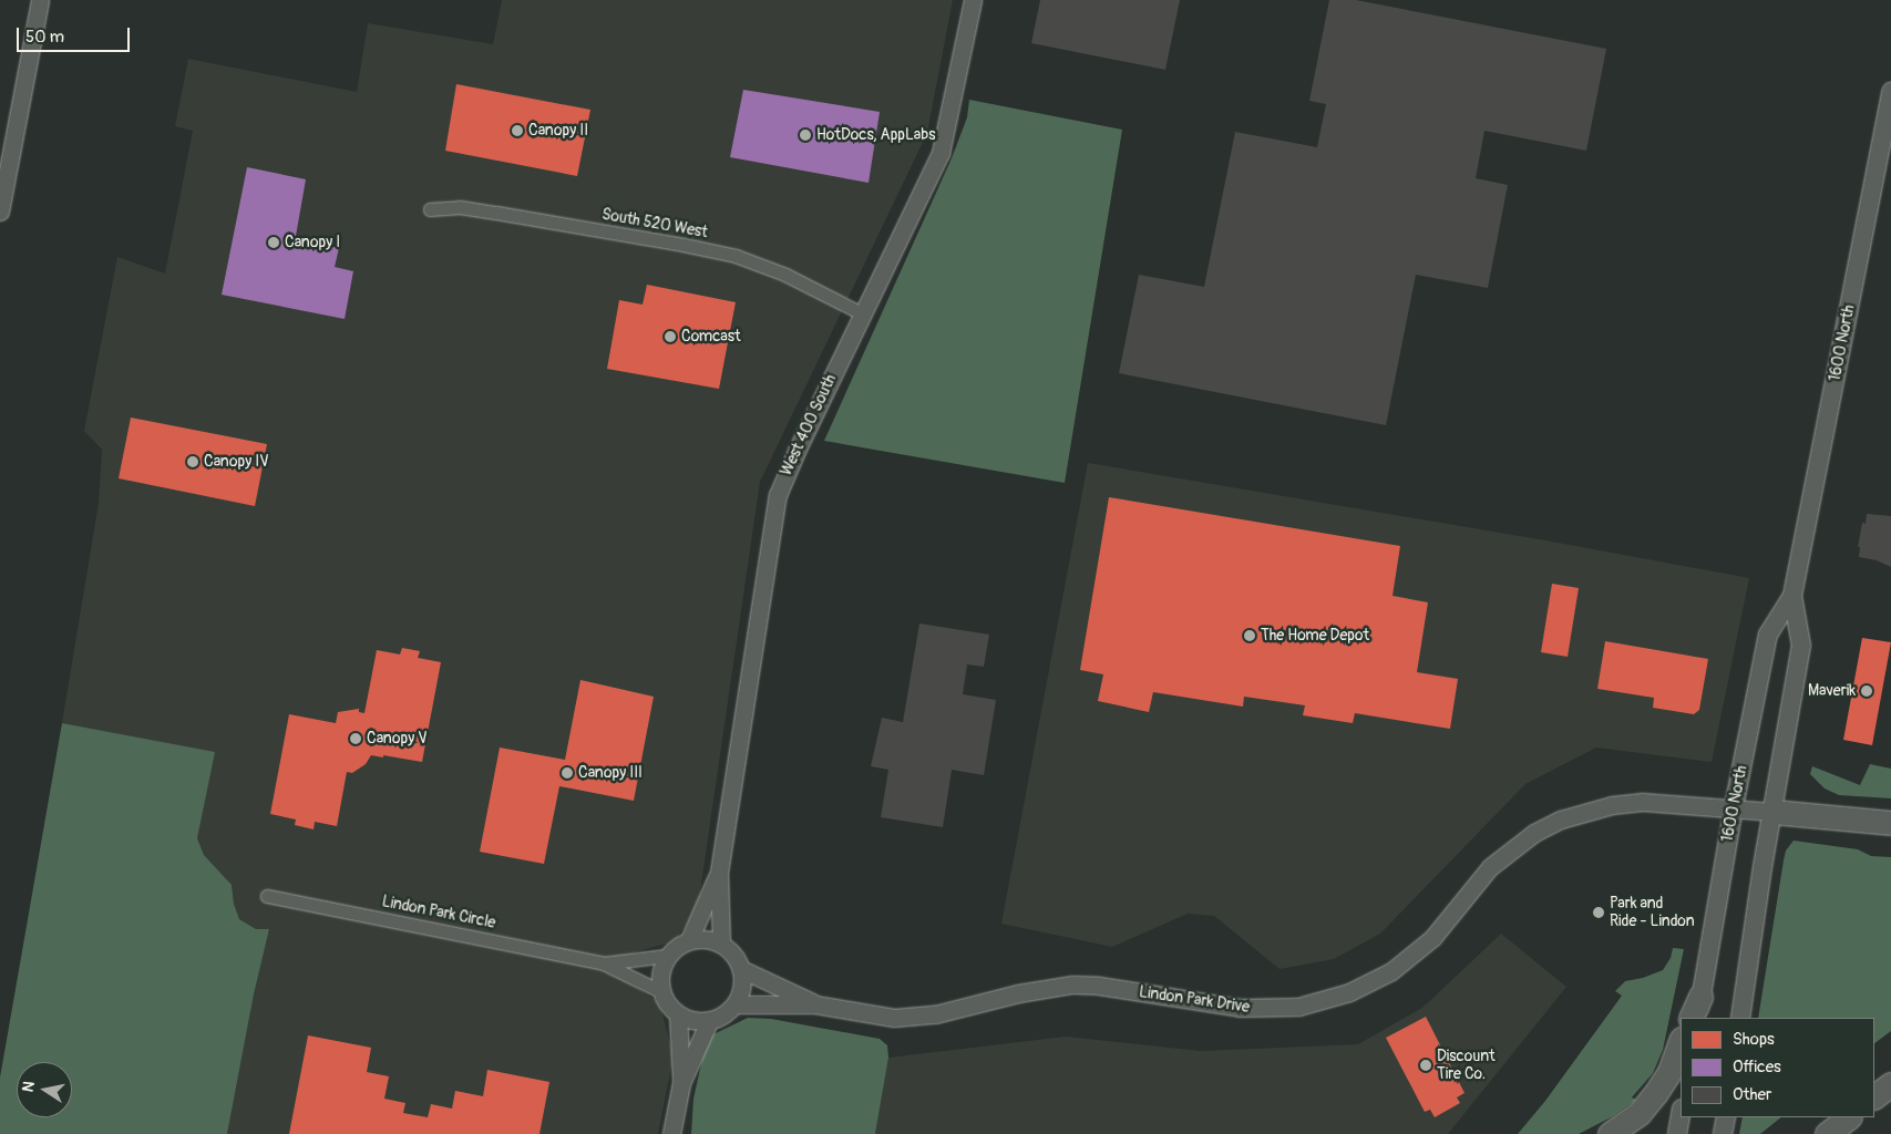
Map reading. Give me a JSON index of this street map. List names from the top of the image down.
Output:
{
  "streets": {
    "main road": ["1600 North"],
    "street": [
      "South 520 West",
      "West 400 South",
      "Lindon Park Circle",
      "Lindon Park Drive"
    ]
  },
  "crossings": [
    ["South 520 West", "West 400 South"],
    ["1600 North", "Lindon Park Drive"],
    ["West 400 South", "Lindon Park Drive"]
  ],
  "places": [
    "Canopy II",
    "HotDocs, AppLabs",
    "Canopy I",
    "Comcast",
    "Canopy IV",
    "The Home Depot",
    "Maverik",
    "Canopy V",
    "Canopy III",
    "Park and Ride - Lindon",
    "Discount Tire Co."
  ],
  "legend": ["Shops", "Offices", "Other"],
  "scale_bar": "50 m",
  "north": "left"
}
